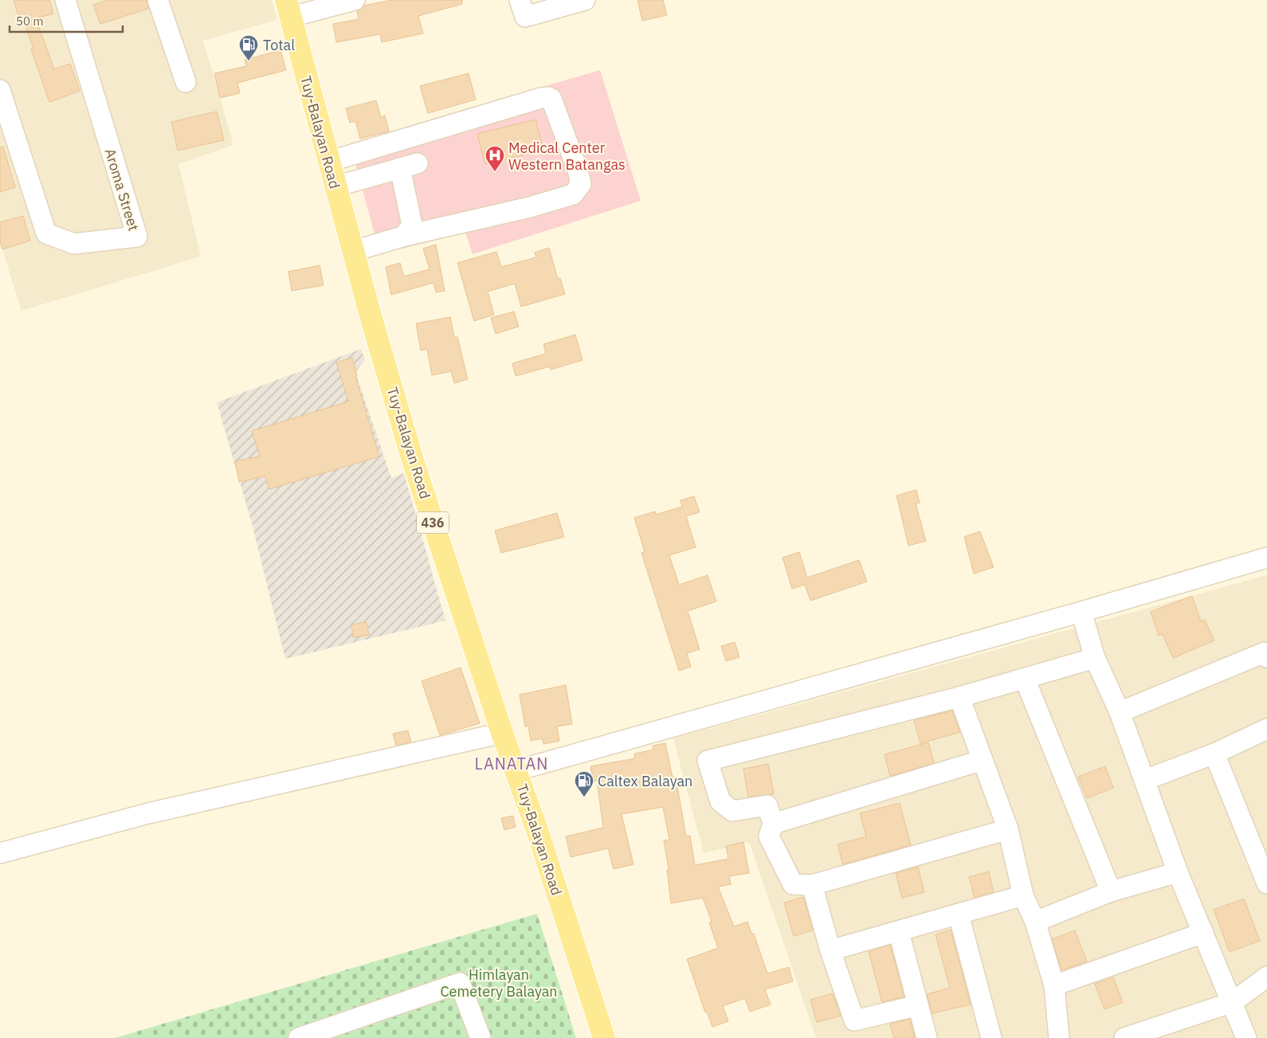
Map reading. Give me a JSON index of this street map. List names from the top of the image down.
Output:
{
  "streets": {
    "main road": ["Tuy-Balayan Road", "436"],
    "street": ["Aroma Street"]
  },
  "districts": ["LANATAN"],
  "parks": ["Himlayan Cemetery Balayan"],
  "places": {
    "fuel station": ["Total", "Caltex Balayan"],
    "hospital": ["Medical Center Western Batangas"]
  },
  "scale_bar": "50 m"
}
